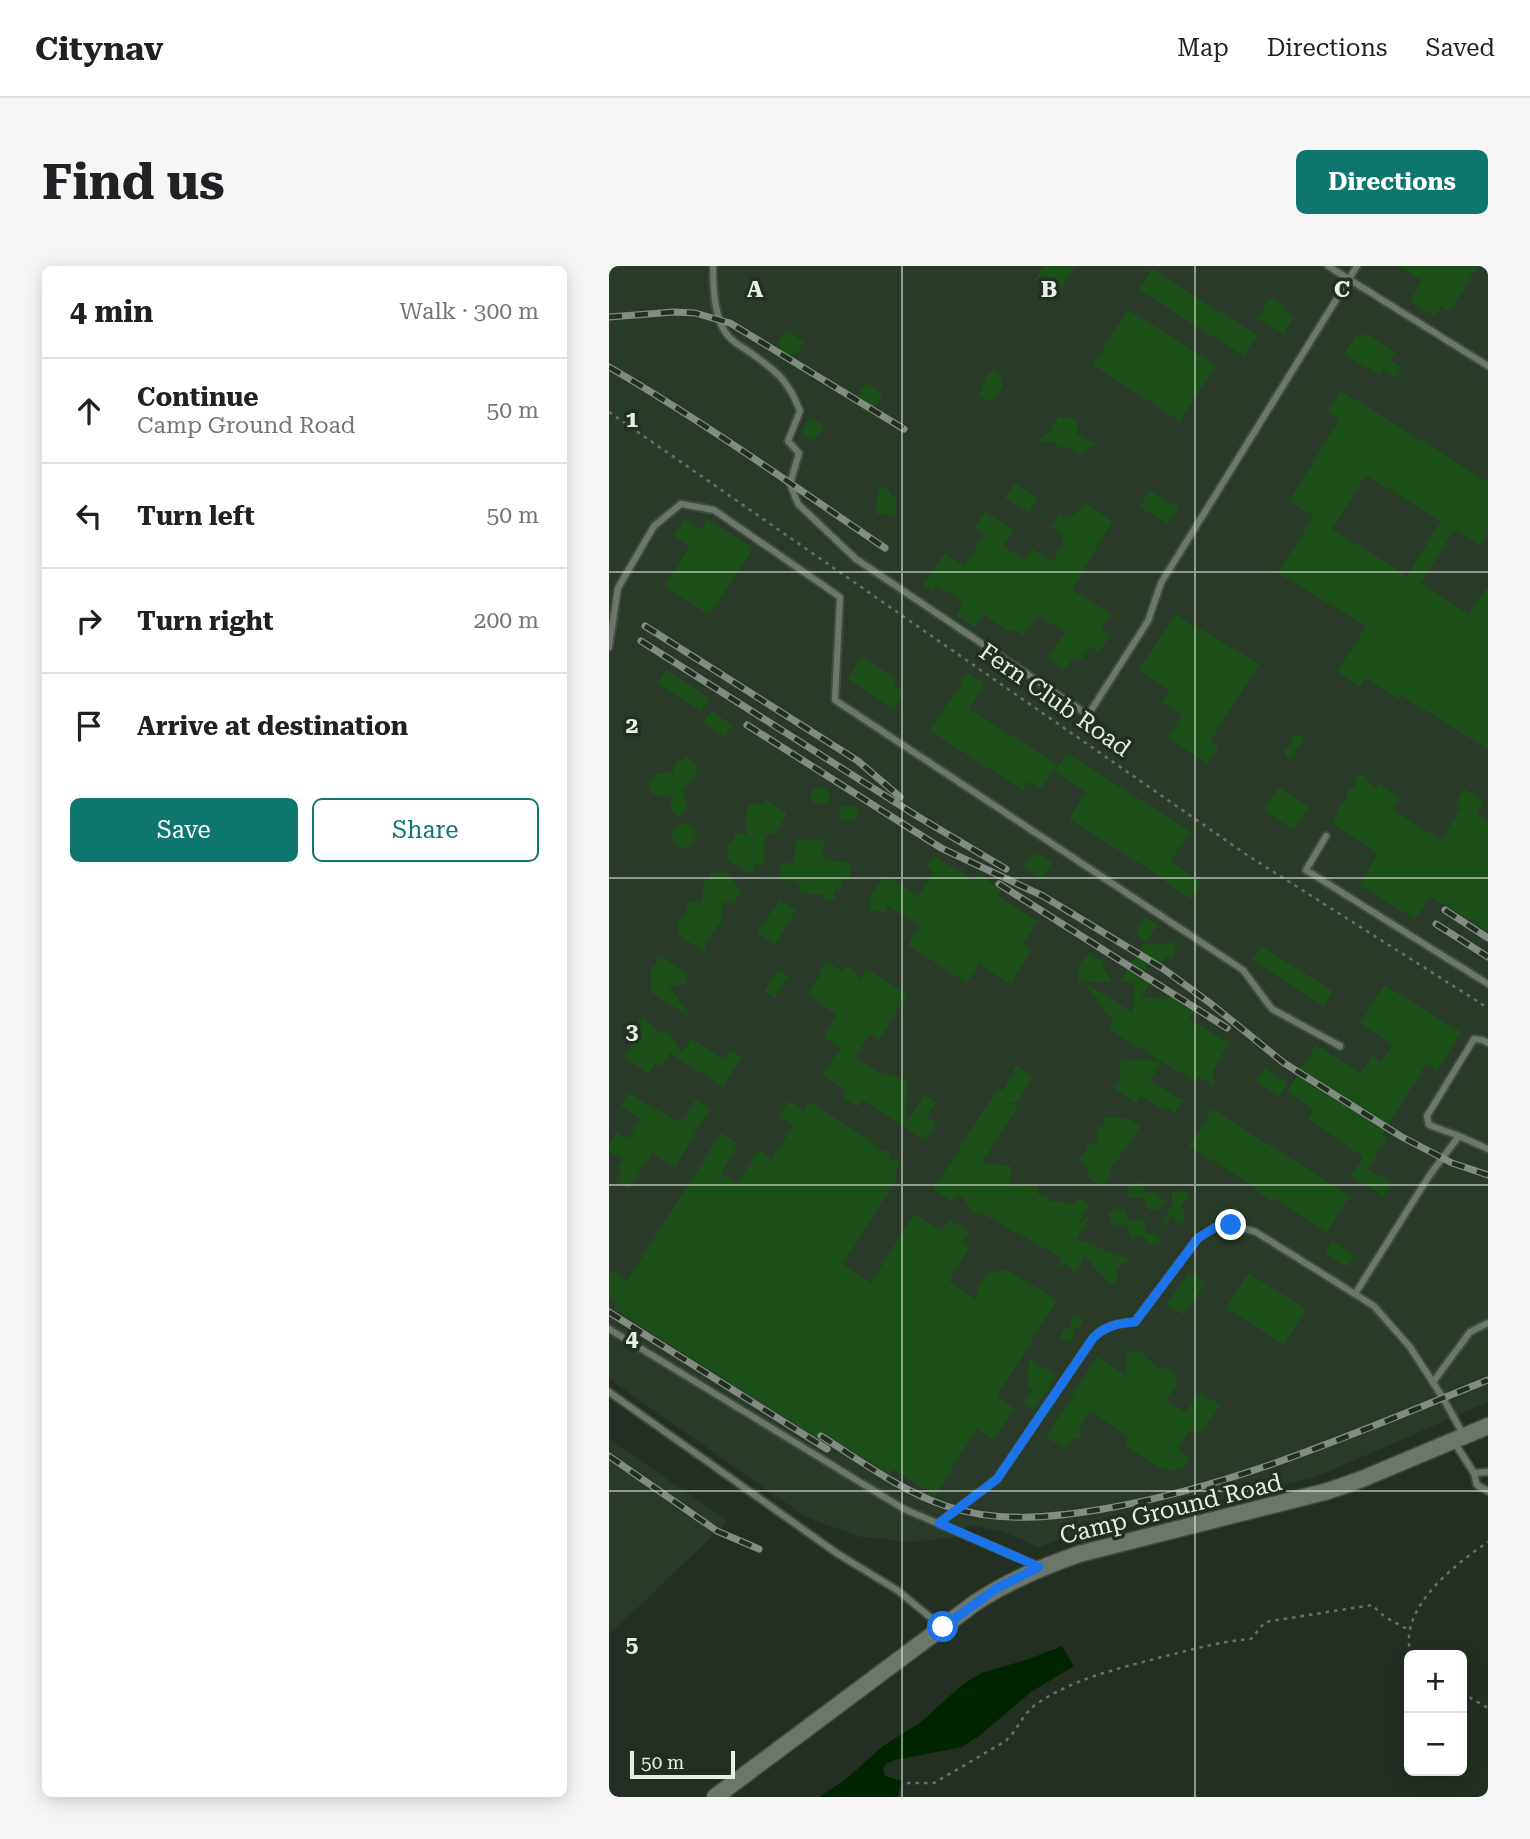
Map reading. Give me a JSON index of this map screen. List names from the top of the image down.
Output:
{
  "streets": {
    "street": ["Camp Ground Road"],
    "path": ["Fern Club Road"]
  },
  "scale_bar": "50 m",
  "page": {
    "header": "Citynav",
    "nav": ["Map", "Directions", "Saved"],
    "buttons": [
      "Directions",
      ["Save", "Share"]
    ],
    "title": "Find us",
    "heading": ["4 min", "Walk · 300 m"],
    "list": [
      ["Continue", "Camp Ground Road", "50 m"],
      ["Turn left", "50 m"],
      ["Turn right", "200 m"],
      "Arrive at destination"
    ],
    "map_buttons": ["+", "−"],
    "scale": "50 m"
  },
  "grid": {
    "columns": ["A", "B", "C"],
    "rows": [
      "1",
      "2",
      "3",
      "4",
      "5"
    ]
  }
}
